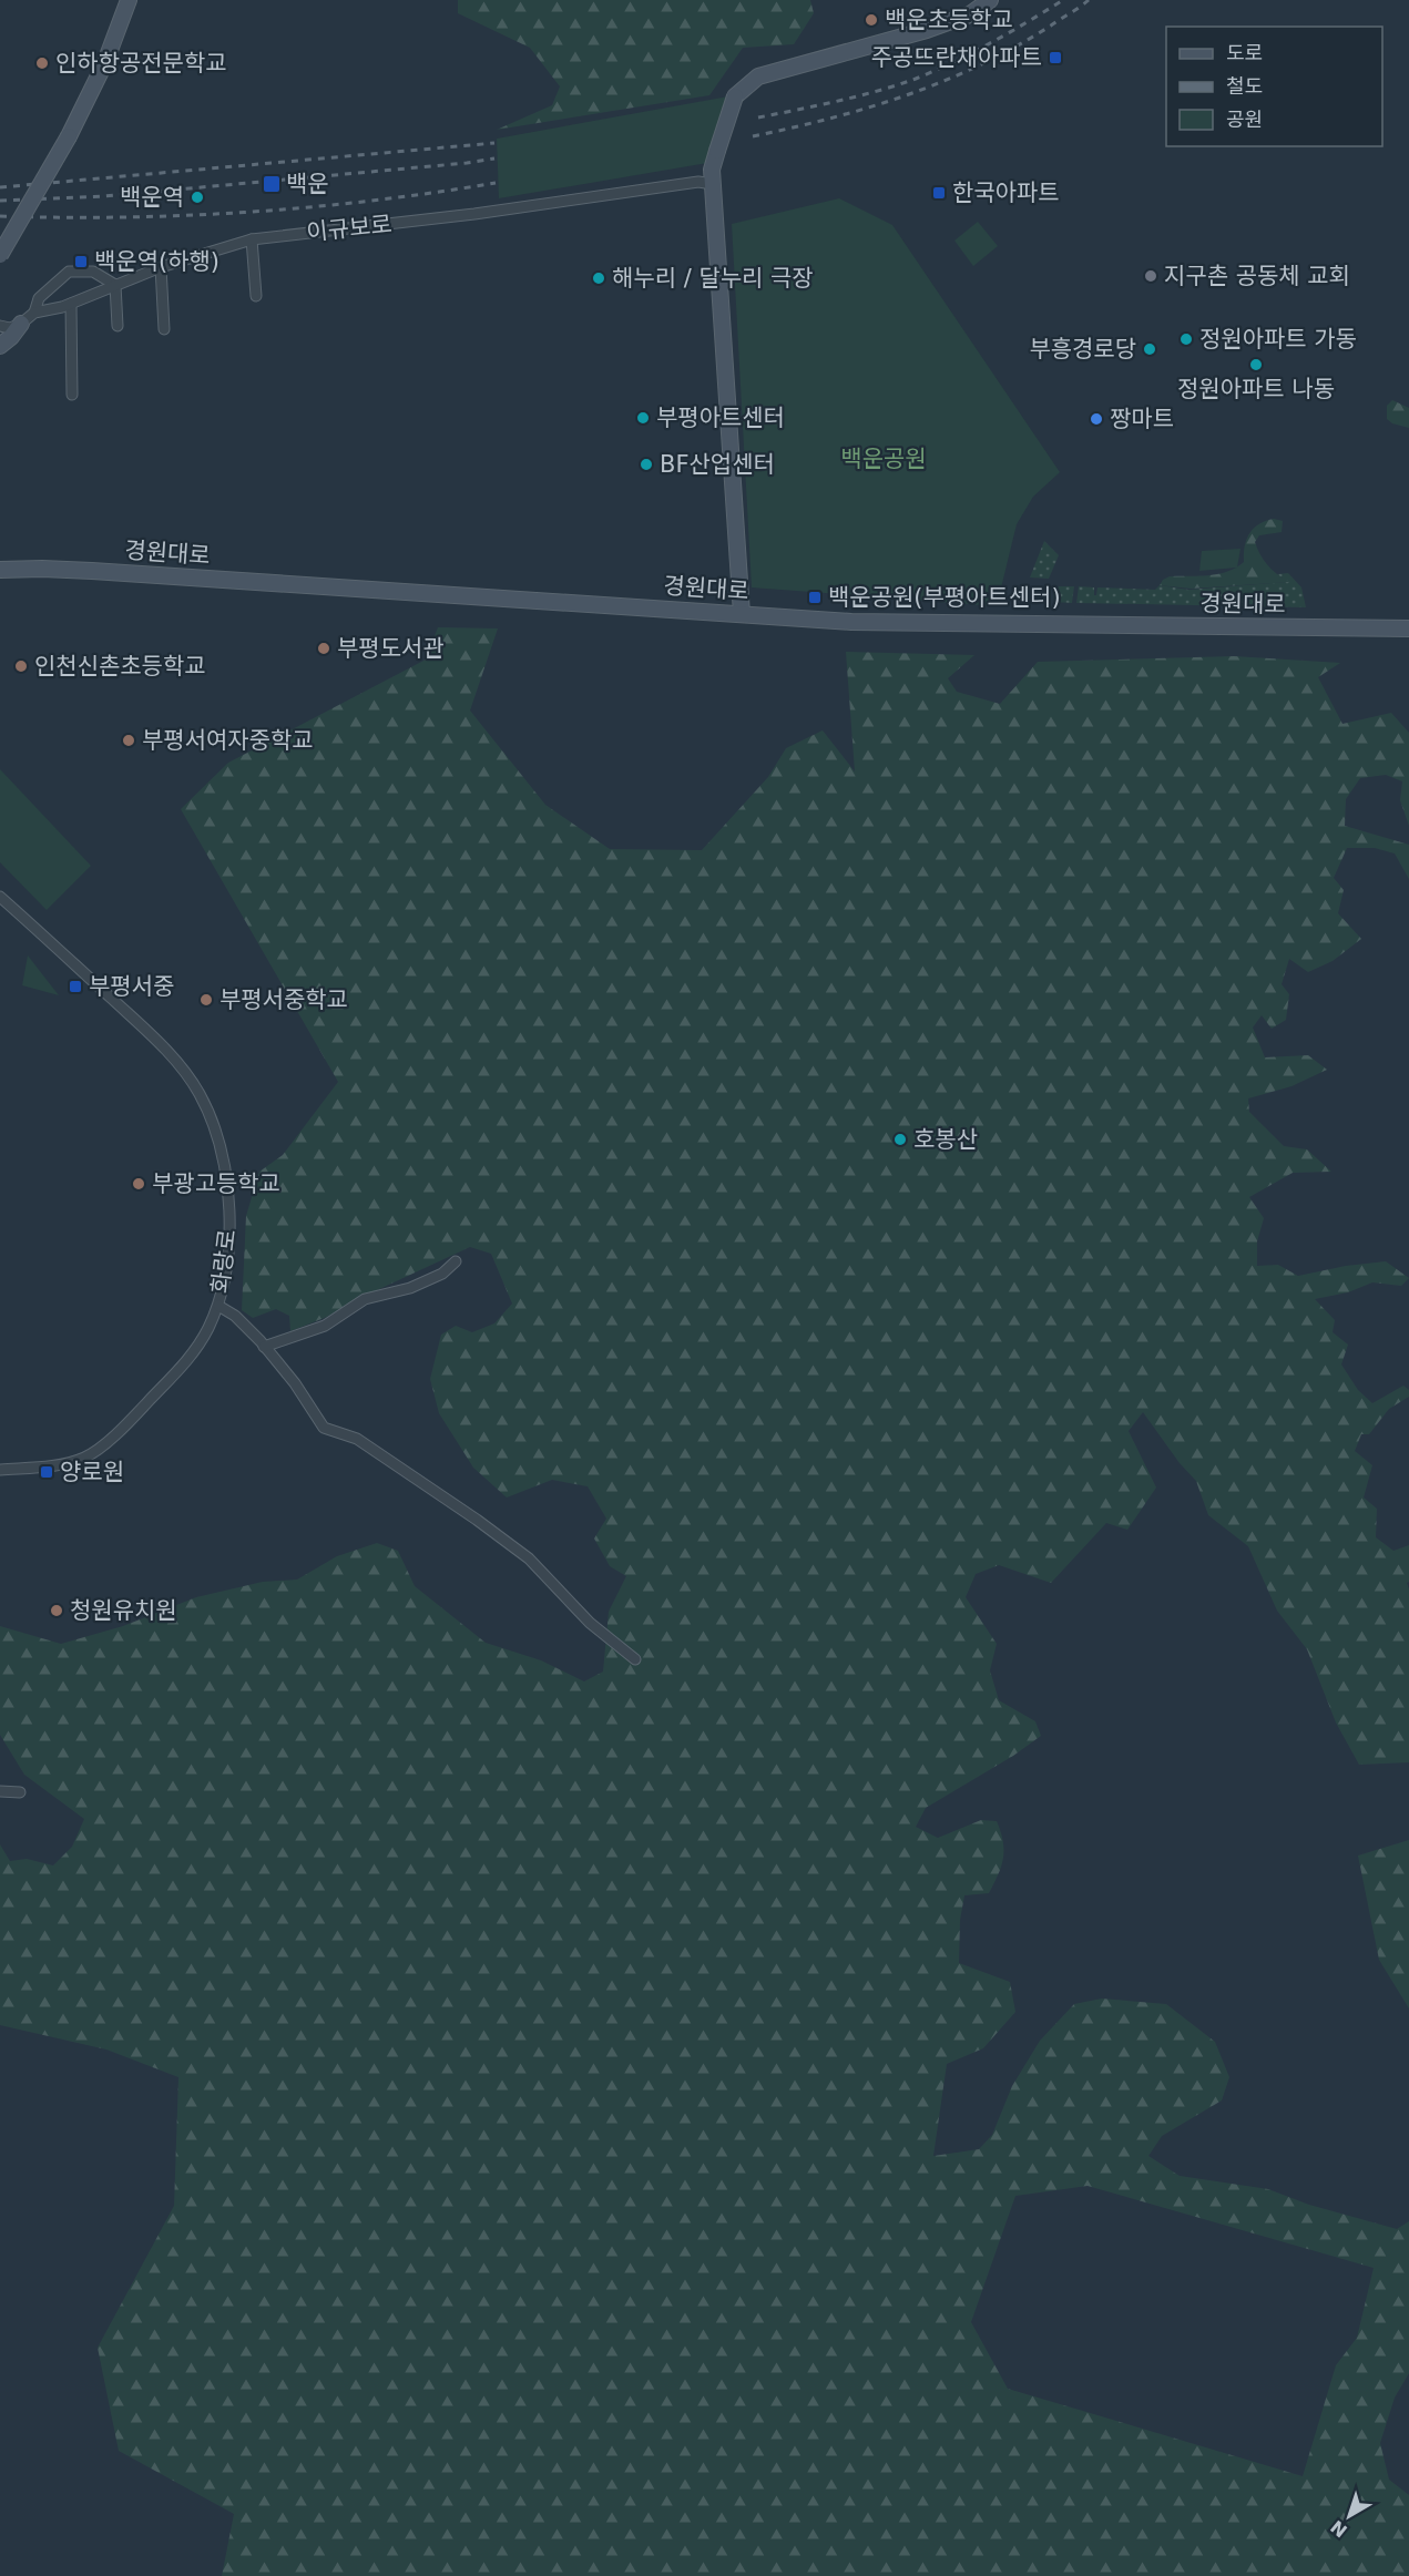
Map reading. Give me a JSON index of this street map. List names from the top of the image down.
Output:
{
  "streets": {
    "main road": ["경원대로"],
    "street": ["이규보로", "화랑로"]
  },
  "parks": ["백운공원"],
  "places": {
    "other": [
      "백운초등학교",
      "인하항공전문학교",
      "백운역",
      "지구촌 공동체 교회",
      "해누리 / 달누리 극장",
      "정원아파트 가동",
      "부흥경로당",
      "정원아파트 나동",
      "부평아트센터",
      "짱마트",
      "BF산업센터",
      "부평도서관",
      "인천신촌초등학교",
      "부평서여자중학교",
      "부평서중학교",
      "호봉산",
      "부광고등학교",
      "청원유치원"
    ],
    "transit": [
      "주공뜨란채아파트",
      "백운",
      "한국아파트",
      "백운역(하행)",
      "백운공원(부평아트센터)",
      "부평서중",
      "양로원"
    ]
  },
  "legend": ["도로", "철도", "공원"],
  "north": "bottom left"
}
